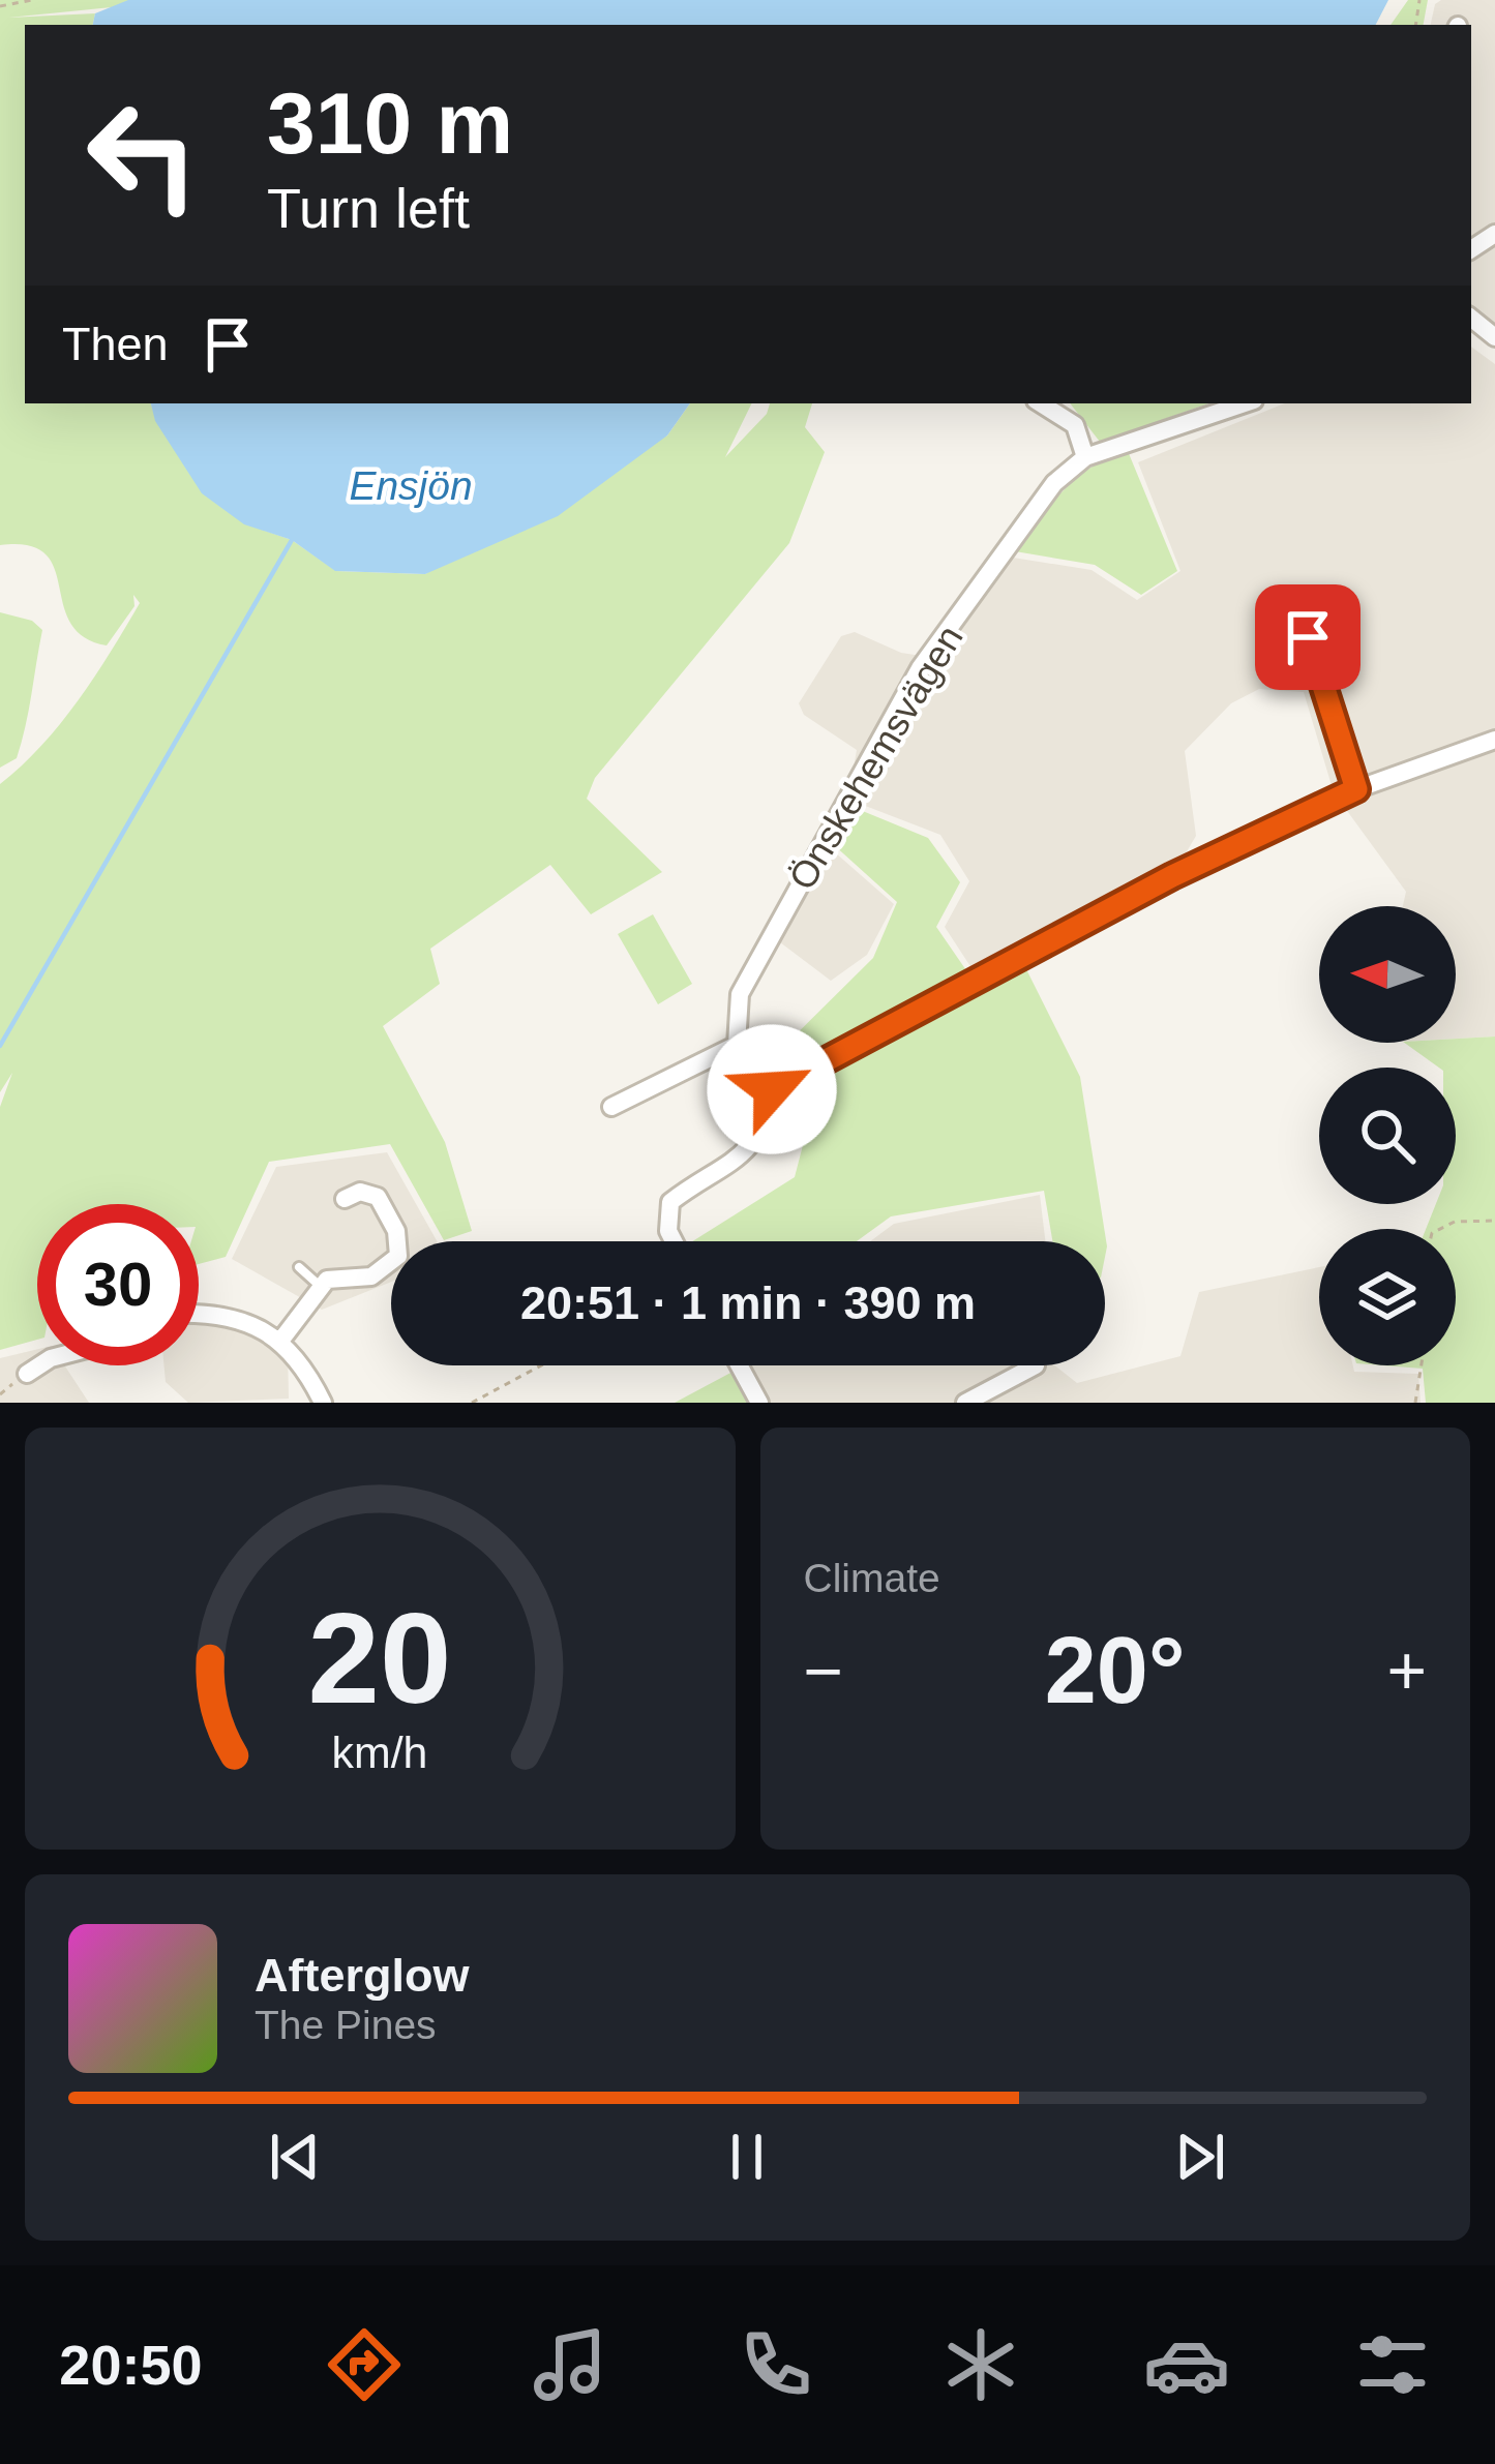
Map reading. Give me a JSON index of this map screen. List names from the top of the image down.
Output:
{
  "streets": {
    "street": ["Önskehemsvägen"]
  },
  "water": ["Ensjön"],
  "north": "left",
  "page": {
    "turn": ["310 m", "Turn left"],
    "then": "Then",
    "limit": "30",
    "trip": "20:51 · 1 min · 390 m",
    "tile": "Climate",
    "heat": ["−", "20°", "+"],
    "song": ["Afterglow", "The Pines"],
    "tabs": "20:50",
    "gauge": ["20", "km/h"]
  }
}
